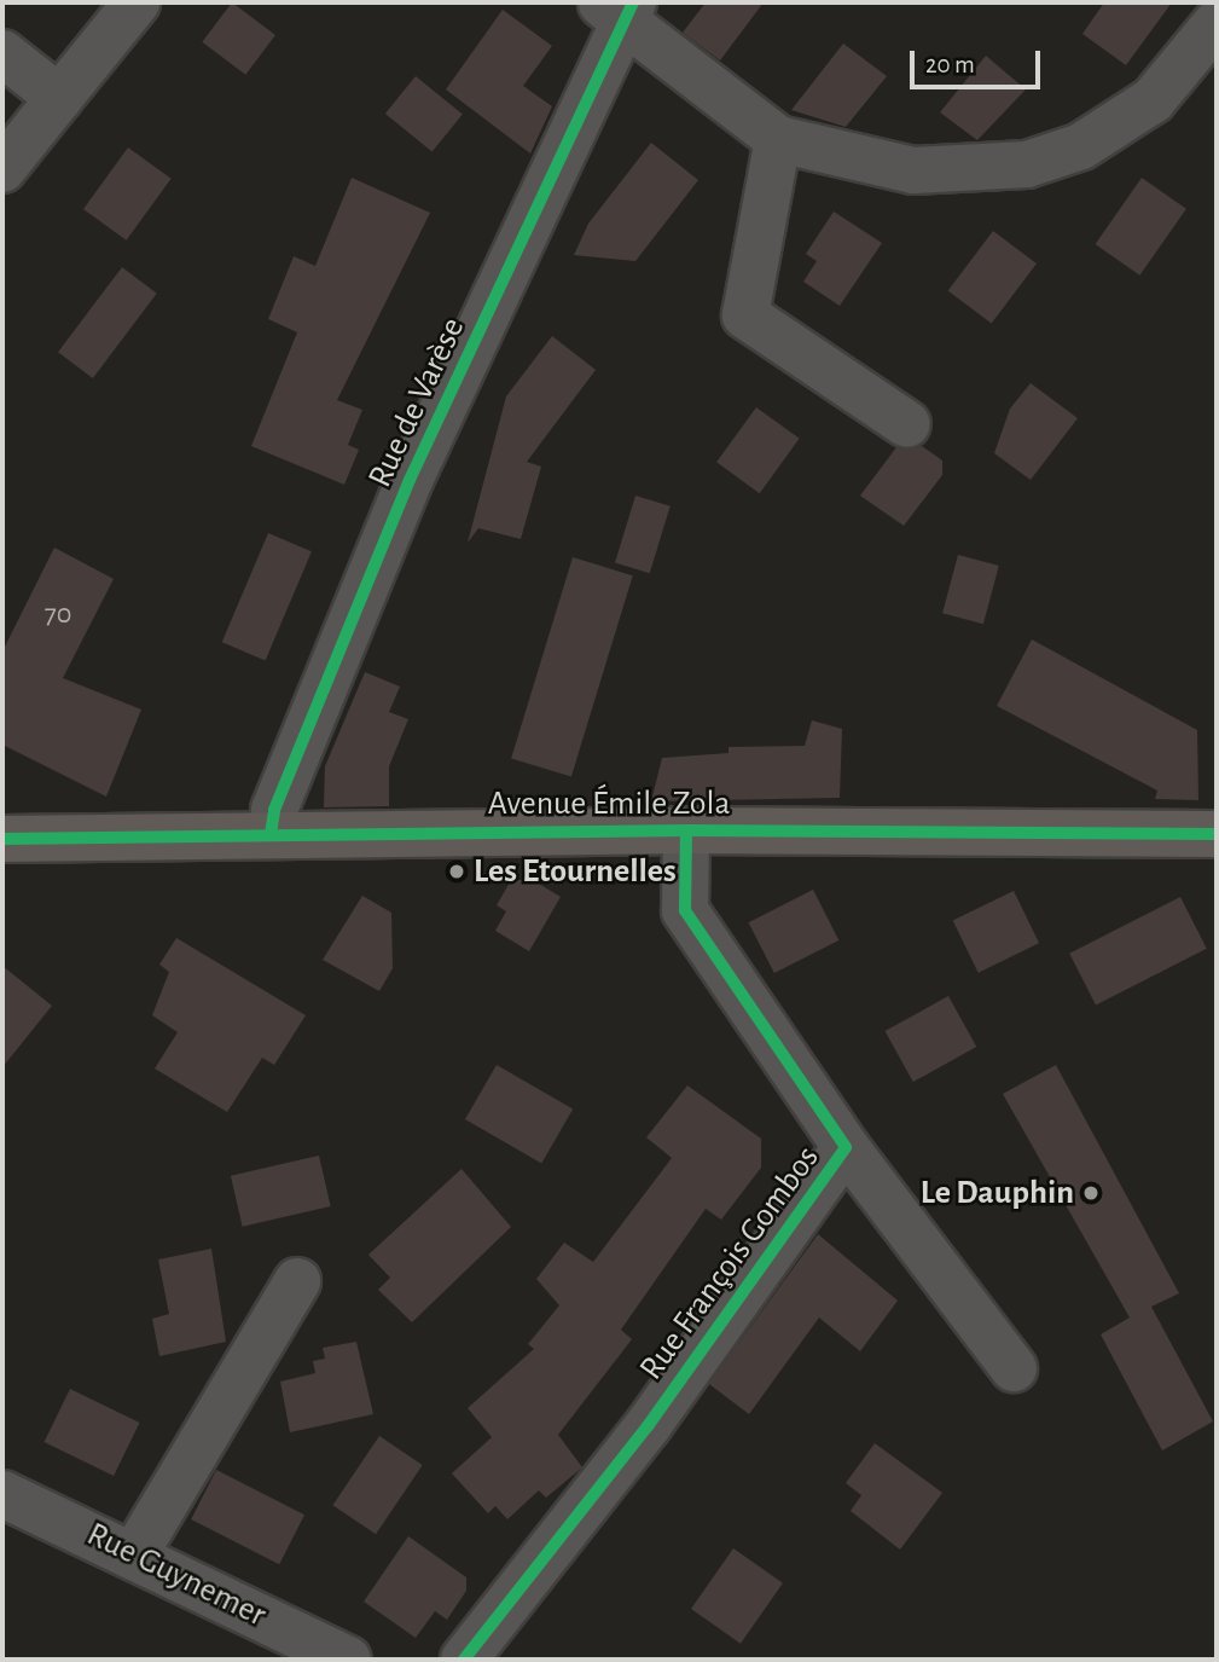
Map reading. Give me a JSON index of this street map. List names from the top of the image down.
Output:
{
  "streets": {
    "main road": ["Avenue Émile Zola"],
    "street": ["Rue de Varèse", "Rue François Gombos", "Rue Guynemer"]
  },
  "crossings": [
    ["Rue de Varèse", "Avenue Émile Zola"],
    ["Avenue Émile Zola", "Rue François Gombos"]
  ],
  "places": ["Les Etournelles", "Le Dauphin"],
  "house_numbers": ["70"],
  "scale_bar": "20 m"
}
